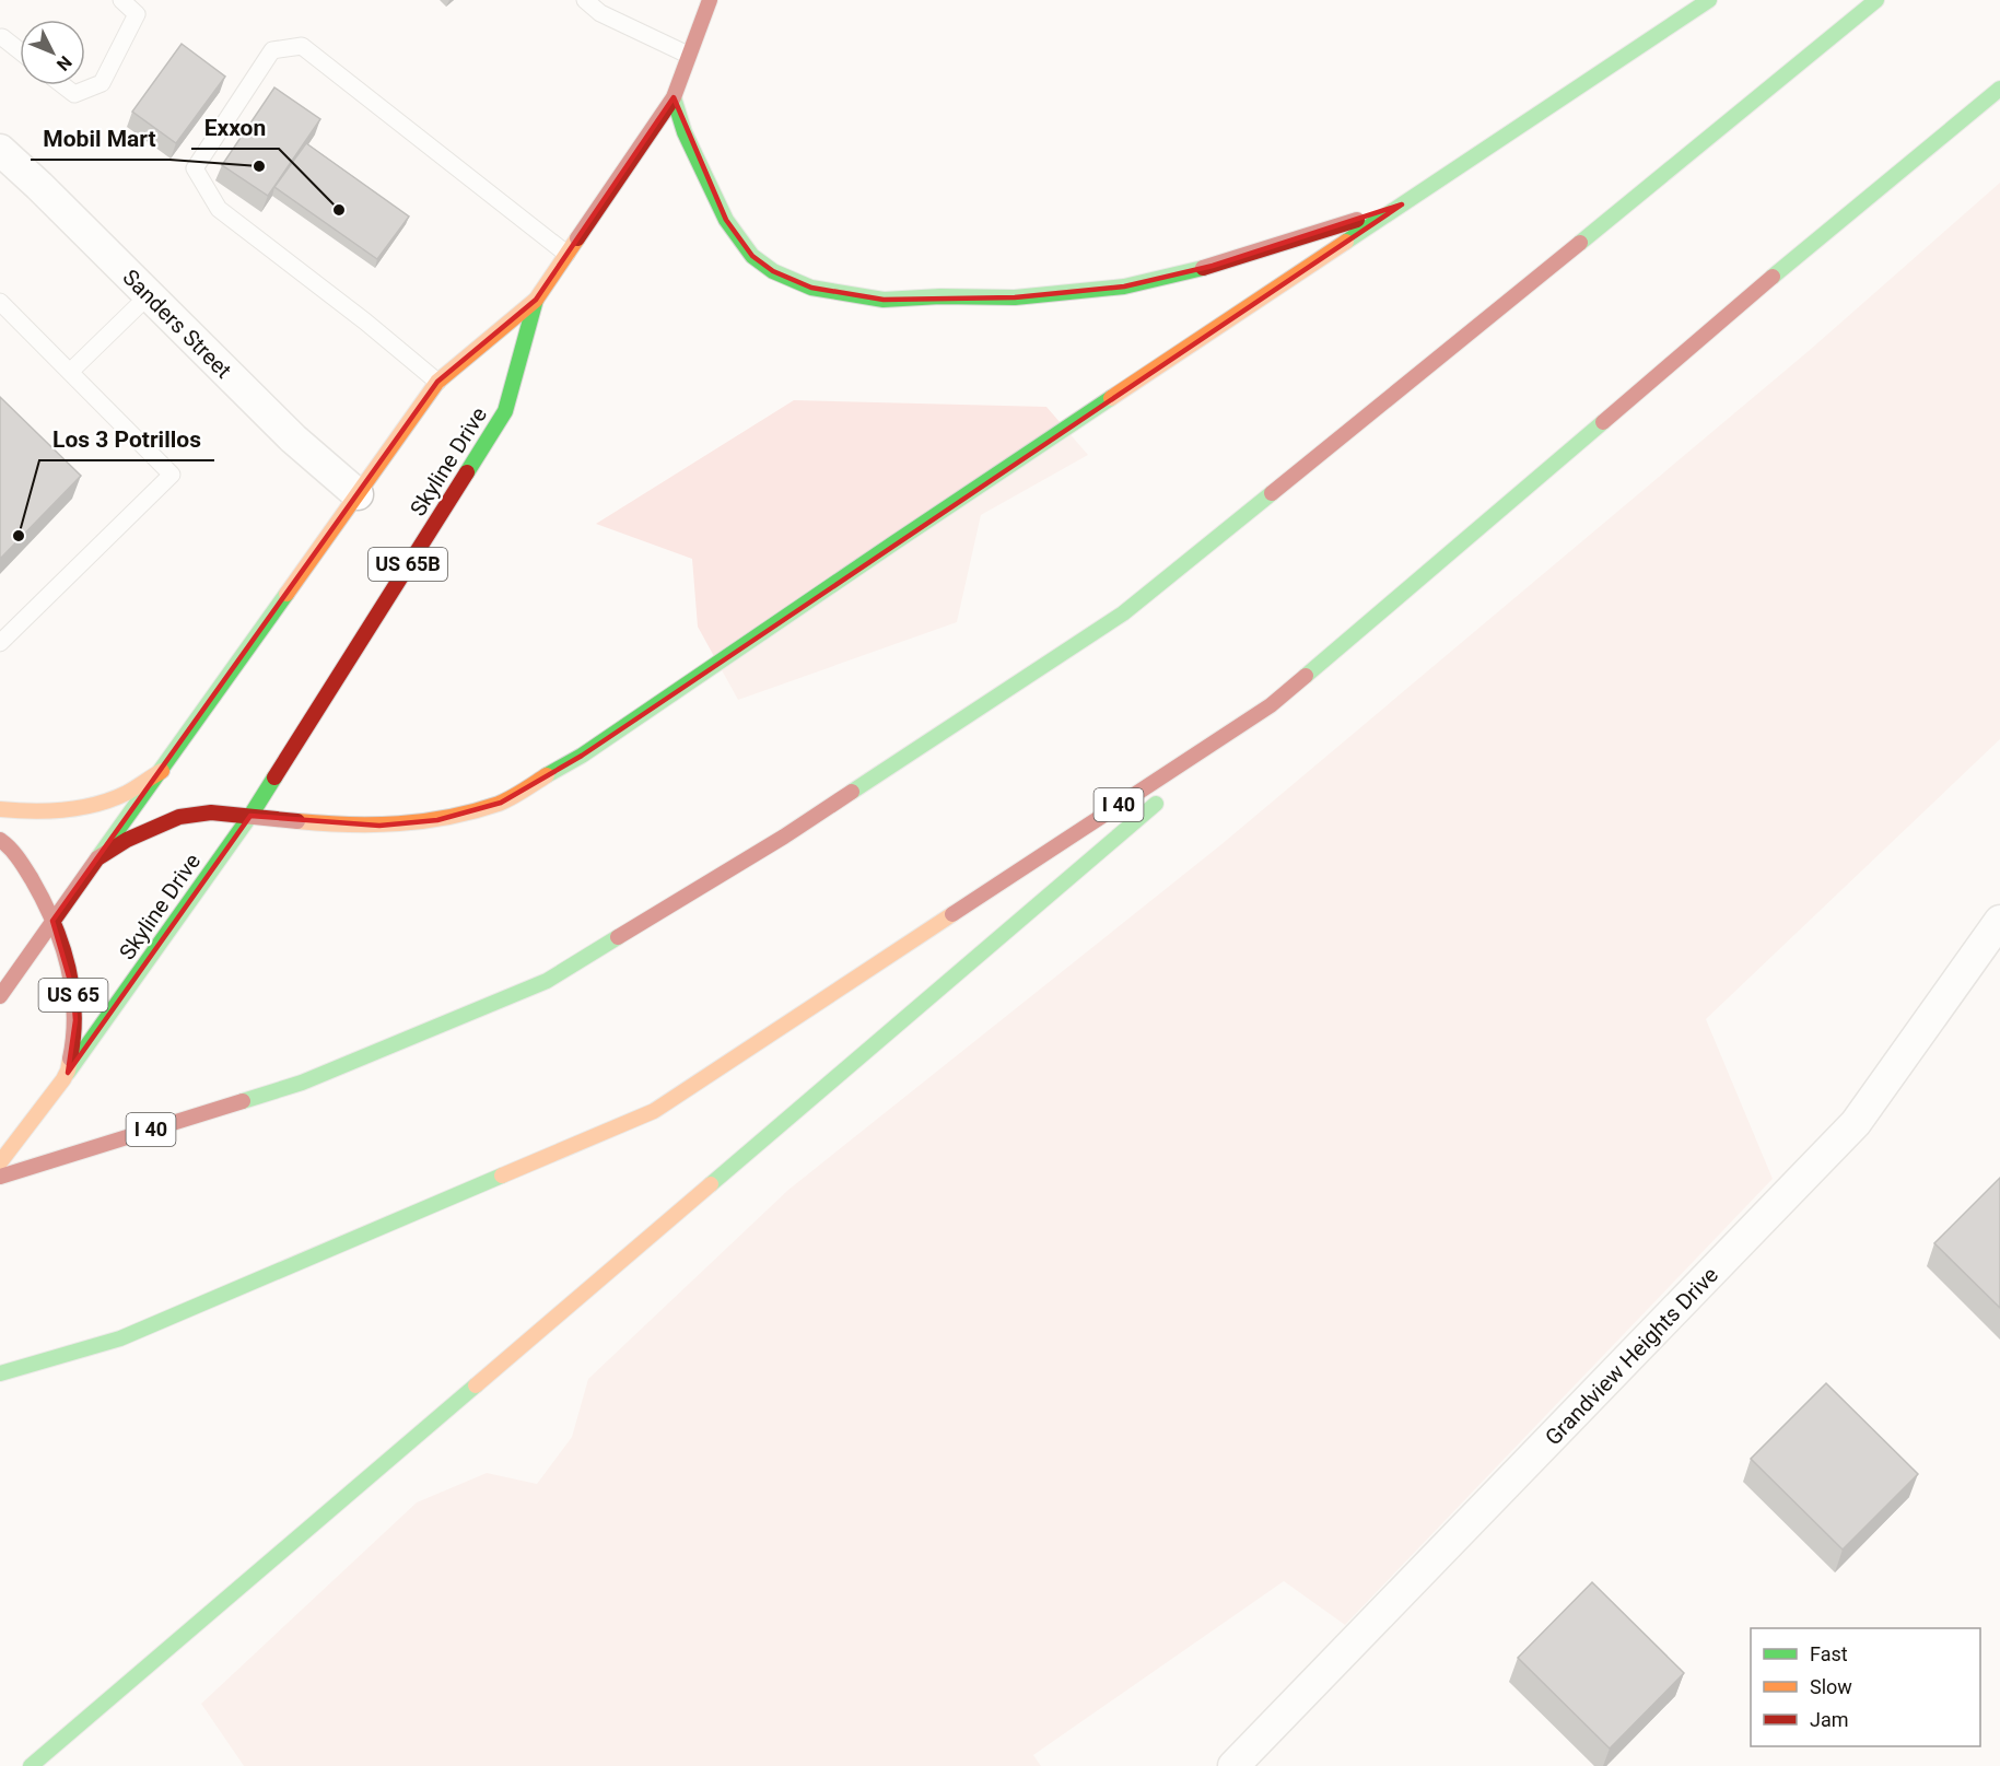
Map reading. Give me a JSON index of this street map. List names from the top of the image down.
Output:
{
  "streets": {
    "main road": [
      "Skyline Drive",
      "US 65B",
      "I 40",
      "US 65"
    ],
    "street": ["Sanders Street", "Grandview Heights Drive"]
  },
  "crossings": [
    ["Sanders Street", "US 65B"],
    ["Skyline Drive", "US 65B"],
    ["Skyline Drive", "US 65"],
    ["US 65B", "US 65"]
  ],
  "places": ["Mobil Mart", "Exxon", "Los 3 Potrillos"],
  "legend": ["Fast", "Slow", "Jam"],
  "north": "bottom right"
}
